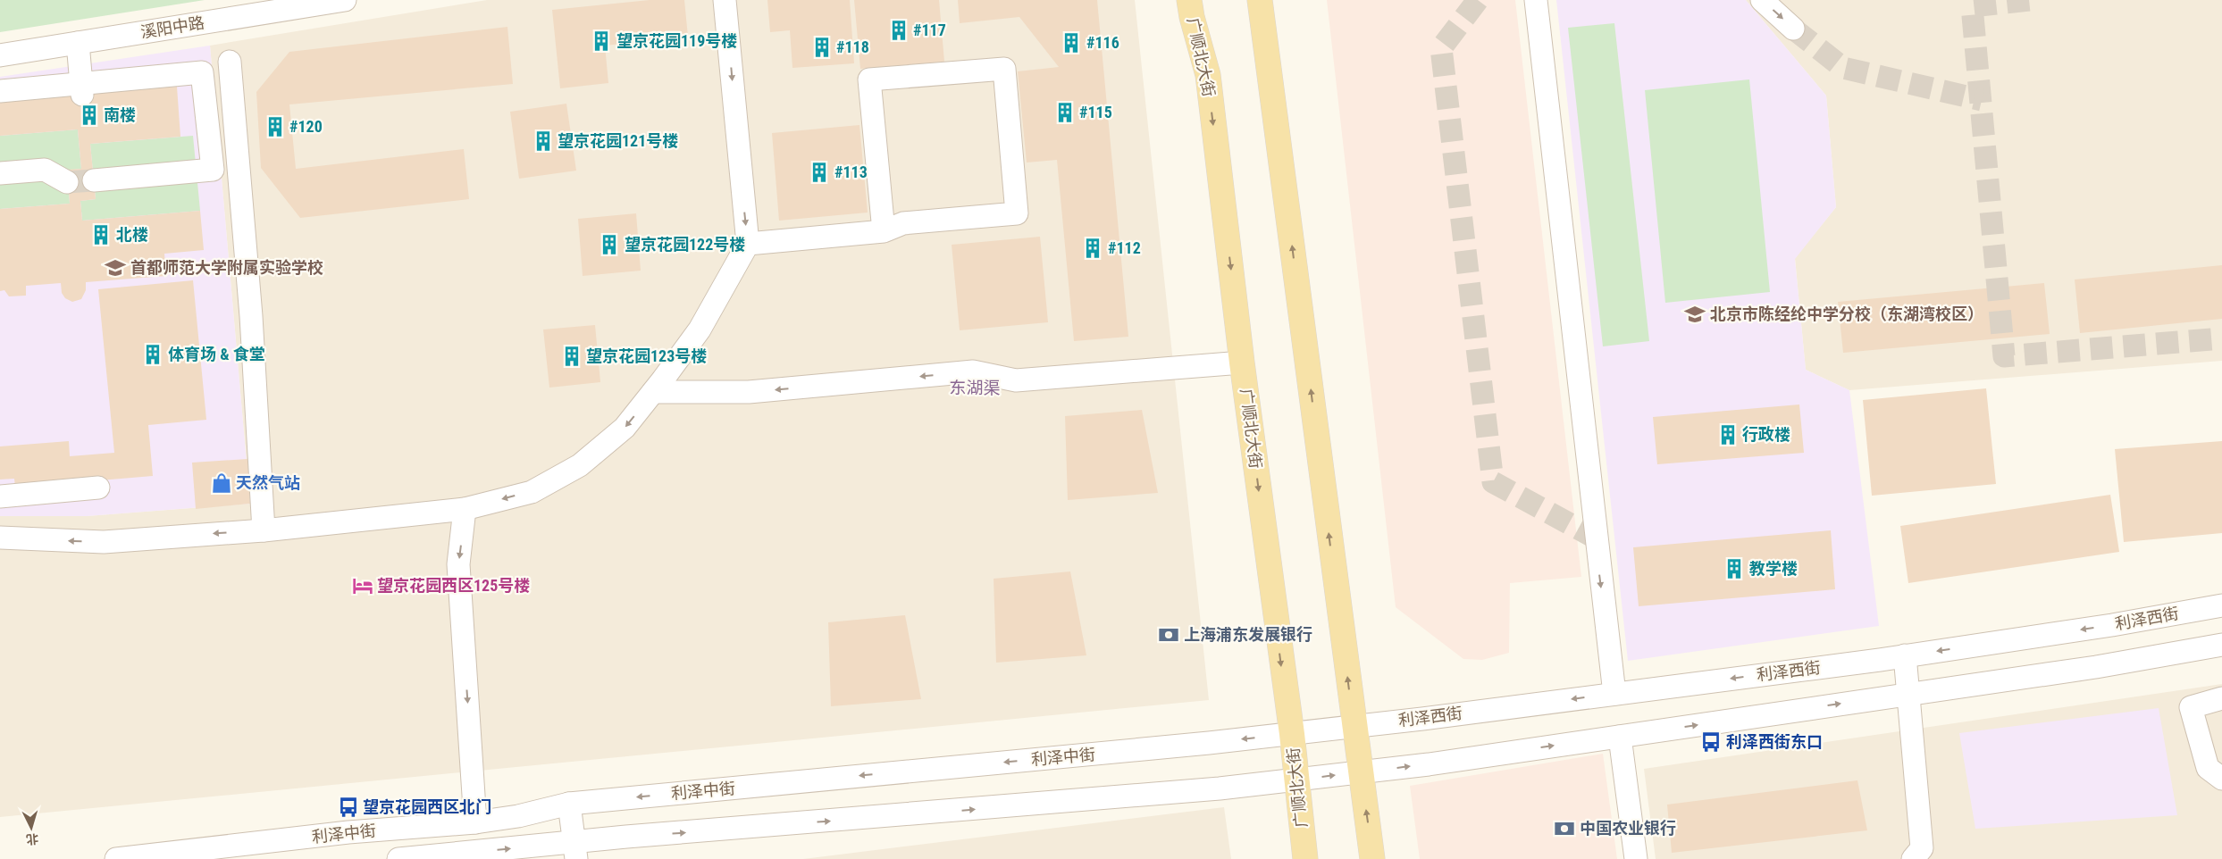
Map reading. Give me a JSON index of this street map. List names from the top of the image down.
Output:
{
  "streets": {
    "main road": ["广顺北大街"],
    "street": ["溪阳中路", "利泽西街", "利泽中街"]
  },
  "crossings": [
    ["广顺北大街", "利泽西街"],
    ["广顺北大街", "利泽中街"],
    ["利泽西街", "利泽中街"]
  ],
  "districts": ["东湖渠"],
  "places": {
    "building": [
      "#117",
      "望京花园119号楼",
      "#116",
      "#118",
      "#115",
      "南楼",
      "#120",
      "望京花园121号楼",
      "#113",
      "北楼",
      "望京花园122号楼",
      "#112",
      "体育场 & 食堂",
      "望京花园123号楼",
      "行政楼",
      "教学楼"
    ],
    "school or university": ["首都师范大学附属实验学校", "北京市陈经纶中学分校（东湖湾校区）"],
    "shop": ["天然气站"],
    "hotel": ["望京花园西区125号楼"],
    "bank": ["上海浦东发展银行", "中国农业银行"],
    "bus stop": ["利泽西街东口", "望京花园西区北门"]
  },
  "north": "bottom"
}
